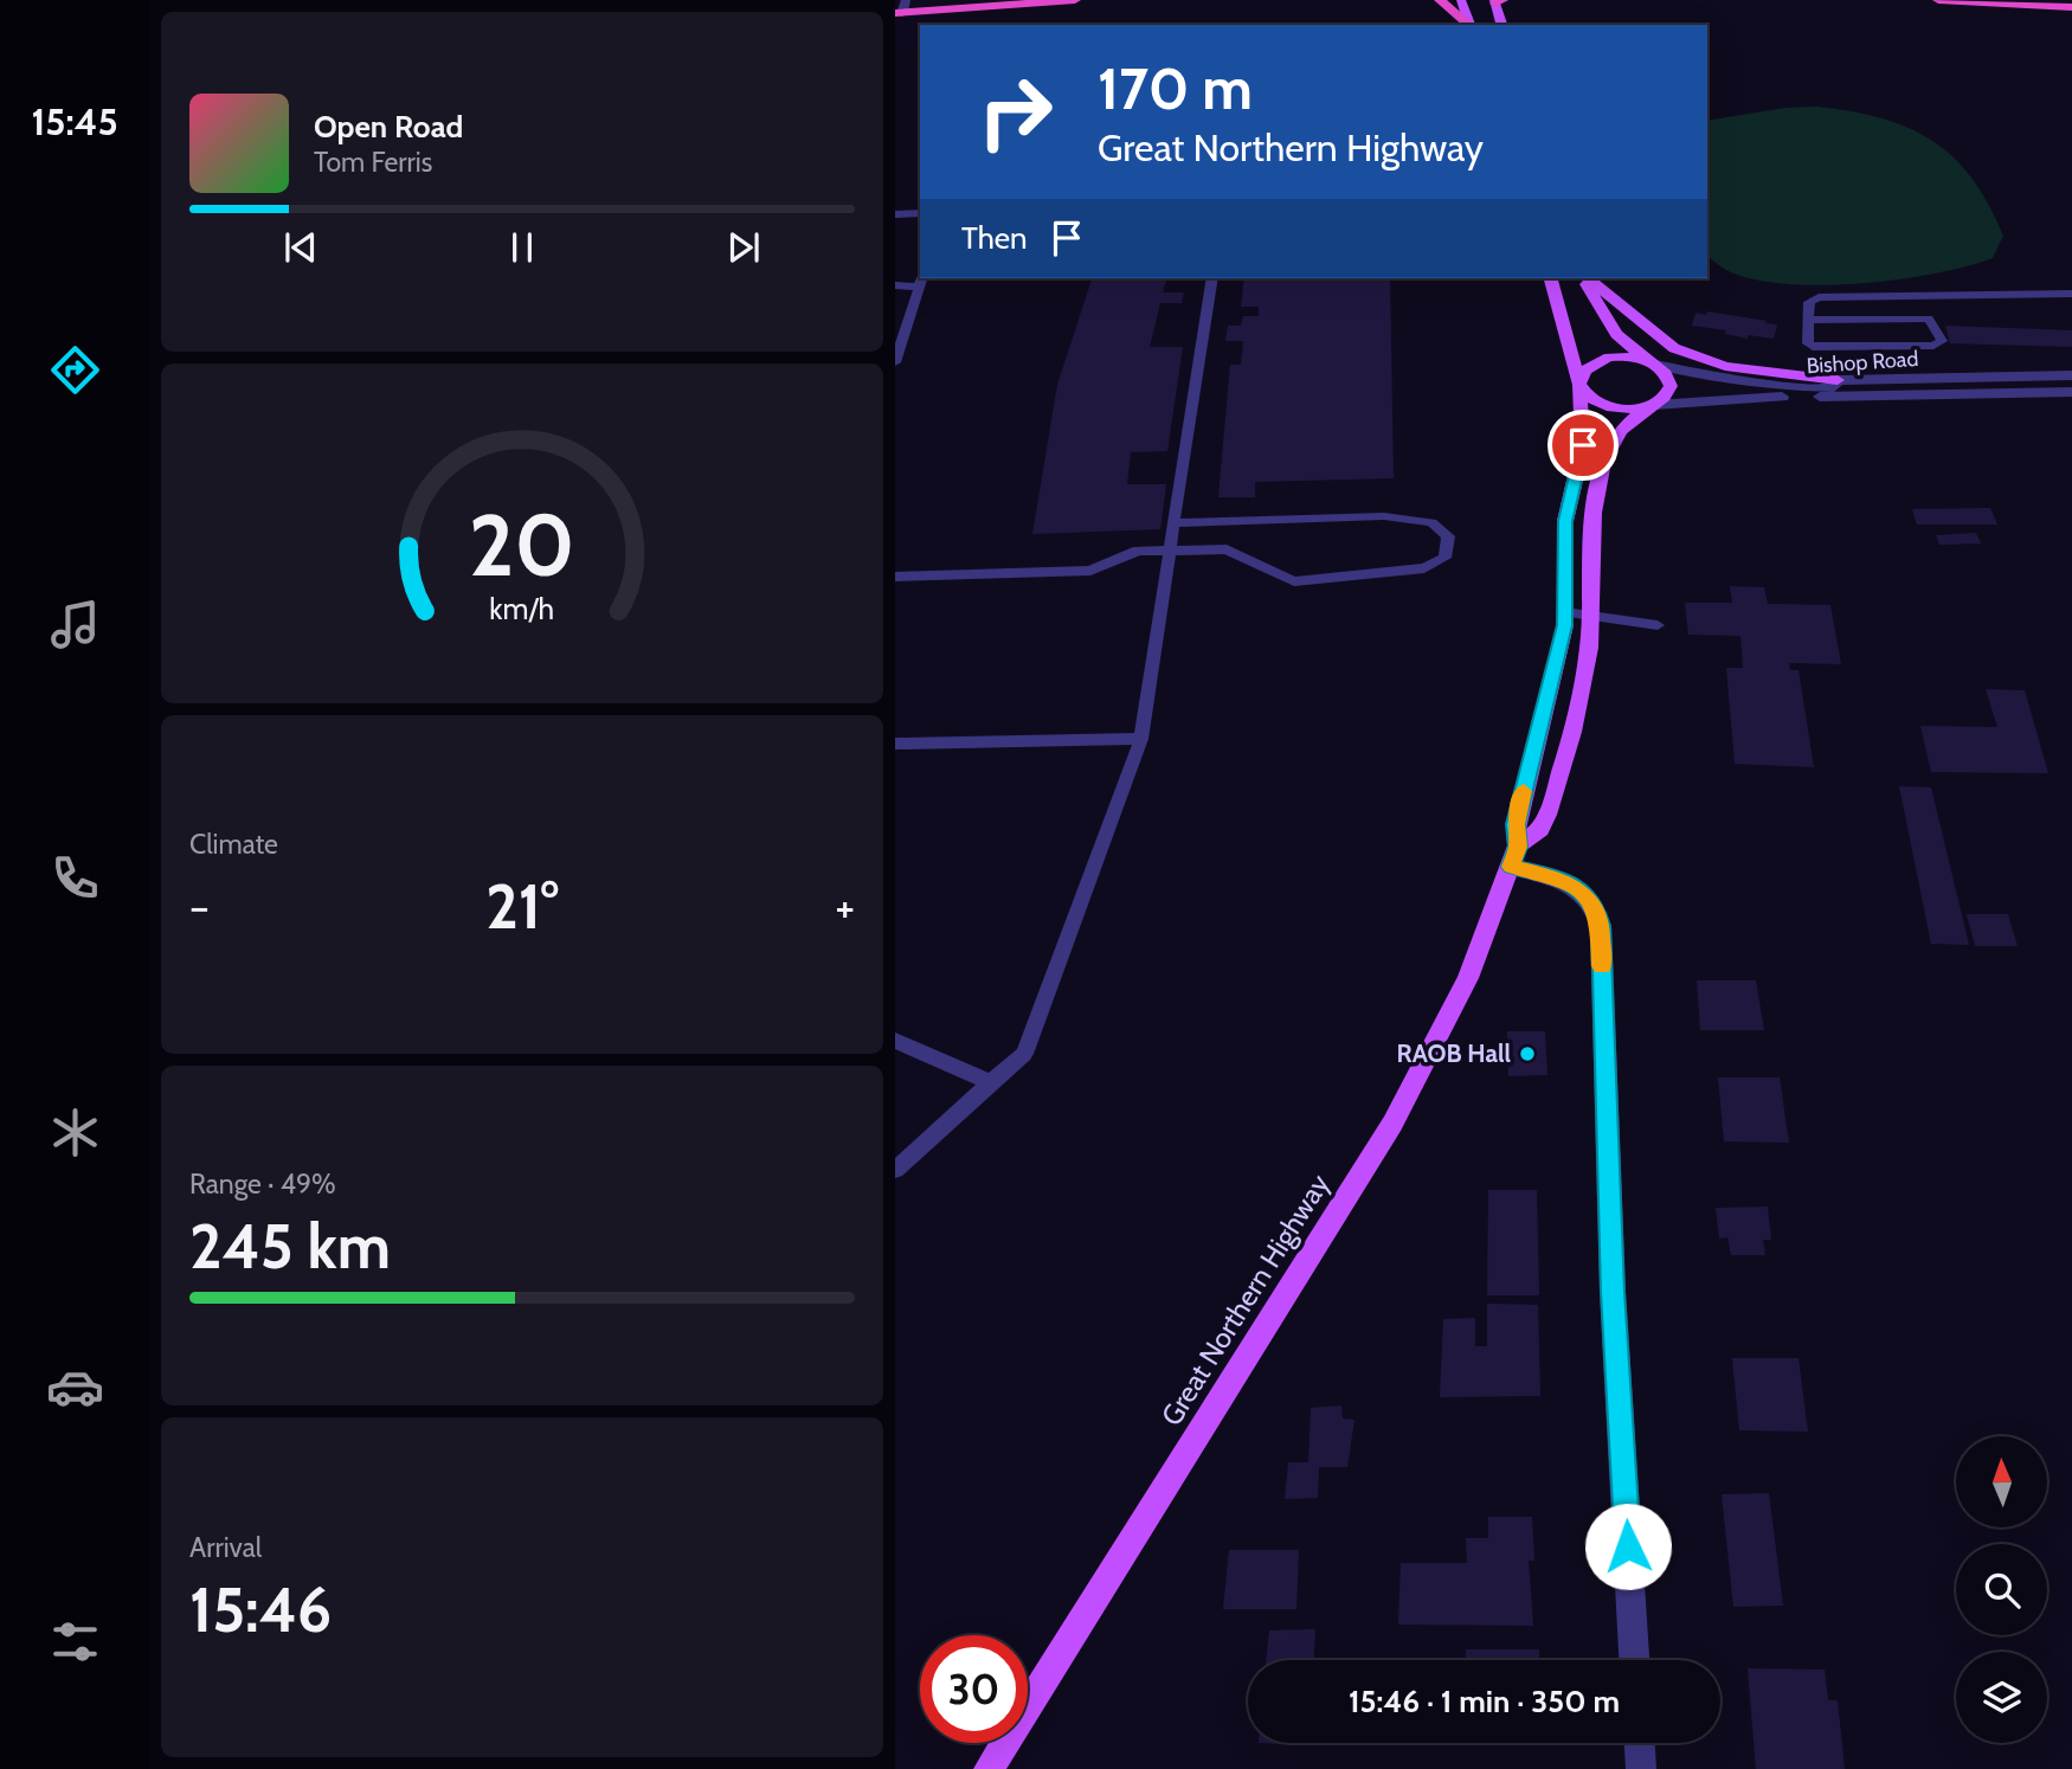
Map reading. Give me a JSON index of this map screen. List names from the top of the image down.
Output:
{
  "streets": {
    "main road": ["Great Northern Highway"],
    "street": ["Bishop Road"]
  },
  "crossings": [
    ["Bishop Road", "Great Northern Highway"]
  ],
  "places": ["RAOB Hall"],
  "north": "top",
  "page": {
    "tabs": "15:45",
    "turn": ["170 m", "Great Northern Highway"],
    "song": ["Open Road", "Tom Ferris"],
    "then": "Then",
    "tile": [
      "Climate",
      ["Range · 49%", "245 km"],
      ["Arrival", "15:46"]
    ],
    "heat": ["−", "21°", "+"],
    "limit": "30",
    "trip": "15:46 · 1 min · 350 m",
    "gauge": ["20", "km/h"]
  }
}
